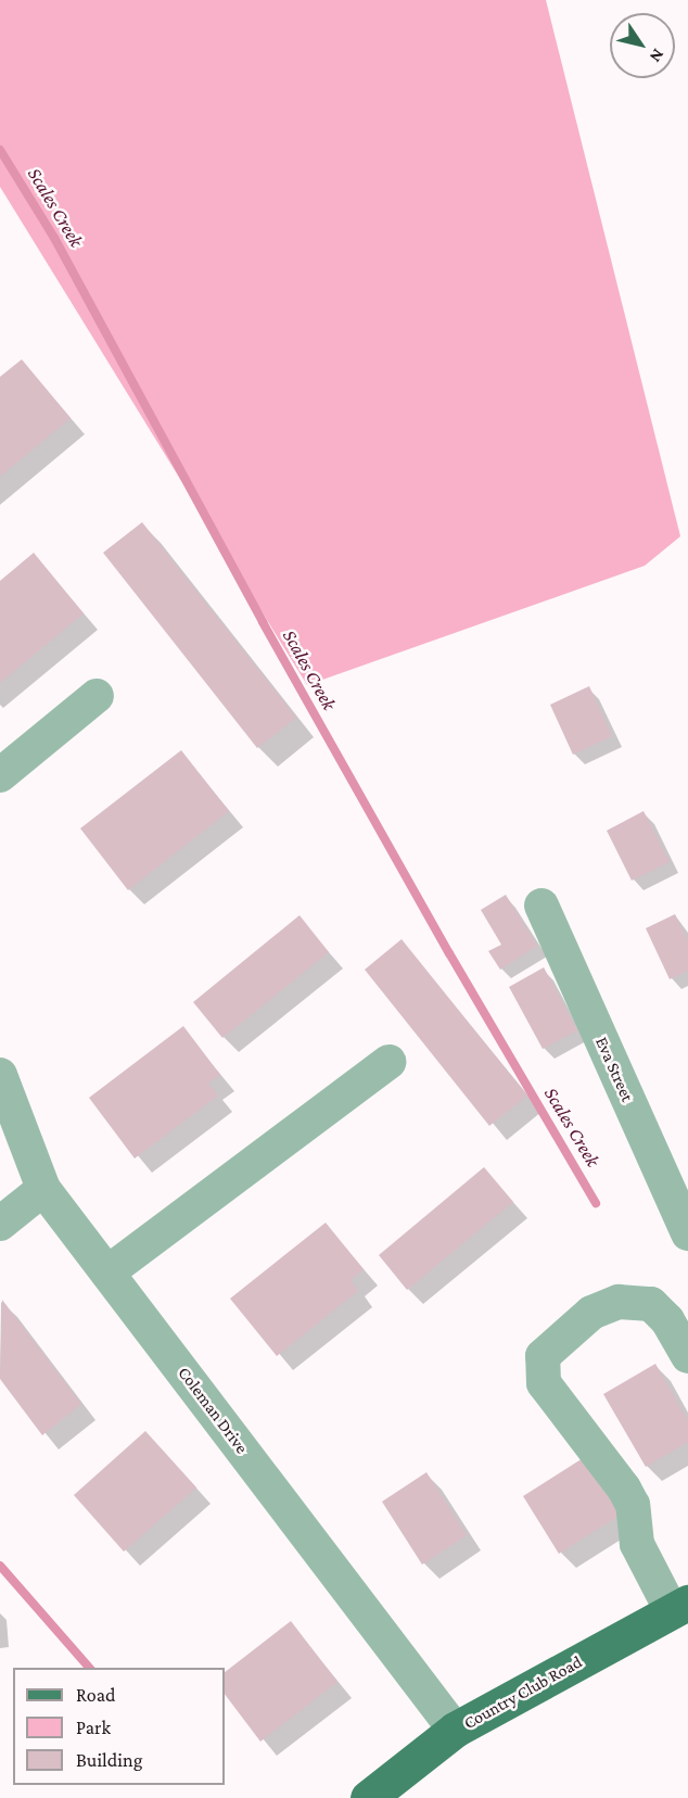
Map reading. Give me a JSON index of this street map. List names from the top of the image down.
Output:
{
  "streets": {
    "main road": ["Country Club Road"],
    "street": ["Eva Street", "Coleman Drive"]
  },
  "crossings": [
    ["Coleman Drive", "Country Club Road"]
  ],
  "water": ["Scales Creek"],
  "legend": ["Road", "Park", "Building"],
  "north": "bottom right"
}
